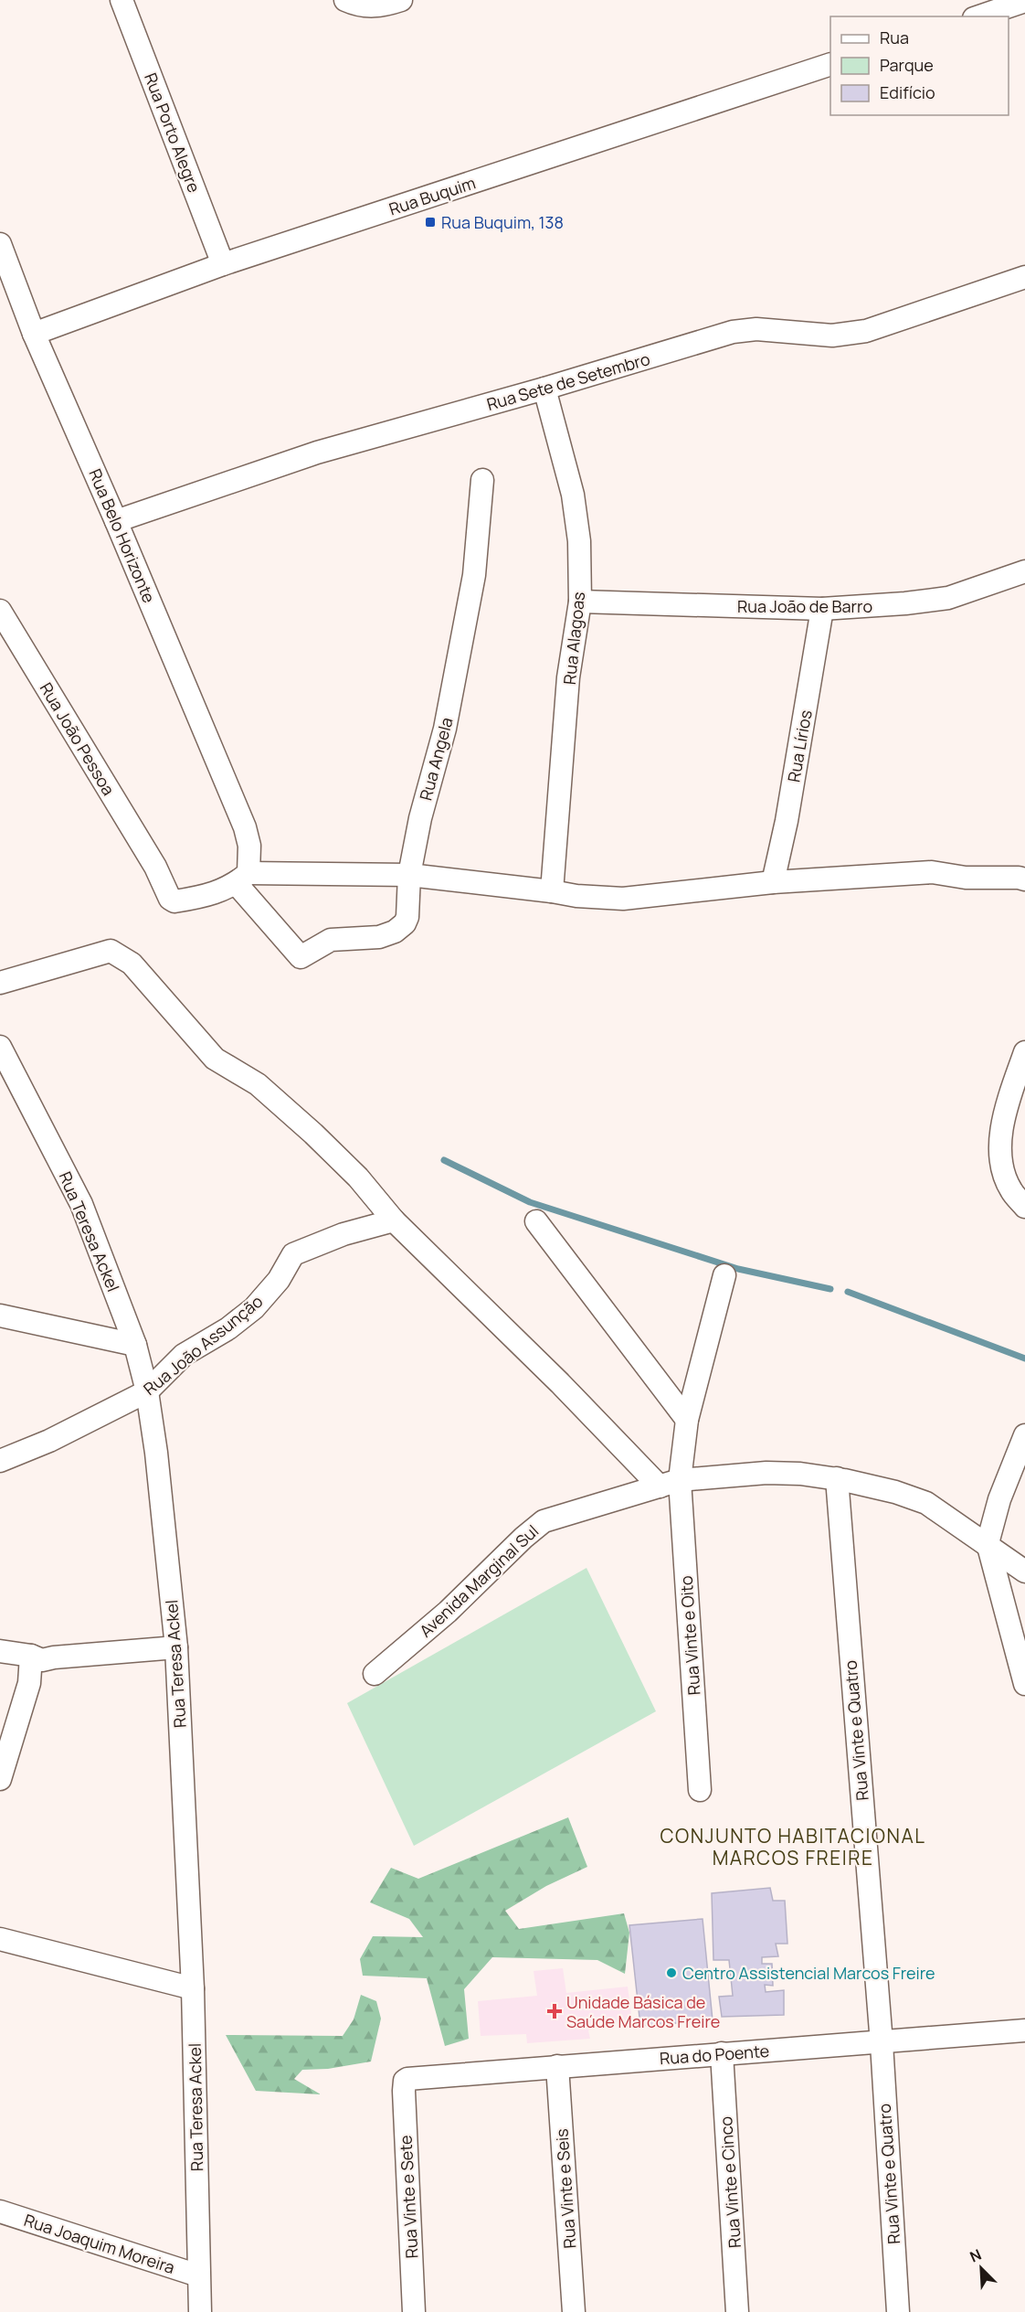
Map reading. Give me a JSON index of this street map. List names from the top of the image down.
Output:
{
  "streets": {
    "street": [
      "Rua Porto Alegre",
      "Rua Buquim",
      "Rua Sete de Setembro",
      "Rua Belo Horizonte",
      "Rua João de Barro",
      "Rua Alagoas",
      "Rua João Pessoa",
      "Rua Lírios",
      "Rua Angela",
      "Rua Teresa Ackel",
      "Rua João Assunção",
      "Avenida Marginal Sul",
      "Rua Vinte e Oito",
      "Rua Vinte e Quatro",
      "Rua do Poente",
      "Rua Vinte e Cinco",
      "Rua Vinte e Seis",
      "Rua Vinte e Sete",
      "Rua Joaquim Moreira"
    ]
  },
  "crossings": [
    ["Rua Porto Alegre", "Rua Buquim"],
    ["Rua Buquim", "Rua Belo Horizonte"],
    ["Rua Sete de Setembro", "Rua Belo Horizonte"],
    ["Rua Sete de Setembro", "Rua Alagoas"],
    ["Rua Belo Horizonte", "Rua João Pessoa"],
    ["Rua Belo Horizonte", "Rua Angela"],
    ["Rua João de Barro", "Rua Alagoas"],
    ["Rua João de Barro", "Rua Lírios"],
    ["Rua João Pessoa", "Rua Angela"],
    ["Rua Teresa Ackel", "Rua João Assunção"],
    ["Rua Teresa Ackel", "Rua Joaquim Moreira"],
    ["Avenida Marginal Sul", "Rua Vinte e Oito"],
    ["Avenida Marginal Sul", "Rua Vinte e Quatro"],
    ["Rua Vinte e Quatro", "Rua do Poente"],
    ["Rua do Poente", "Rua Vinte e Cinco"],
    ["Rua do Poente", "Rua Vinte e Seis"],
    ["Rua do Poente", "Rua Vinte e Sete"]
  ],
  "districts": ["CONJUNTO HABITACIONAL MARCOS FREIRE"],
  "places": {
    "transit": ["Rua Buquim, 138"],
    "other": ["Centro Assistencial Marcos Freire"],
    "health": ["Unidade Básica de Saúde Marcos Freire"]
  },
  "legend": ["Rua", "Parque", "Edifício"],
  "north": "top left"
}
